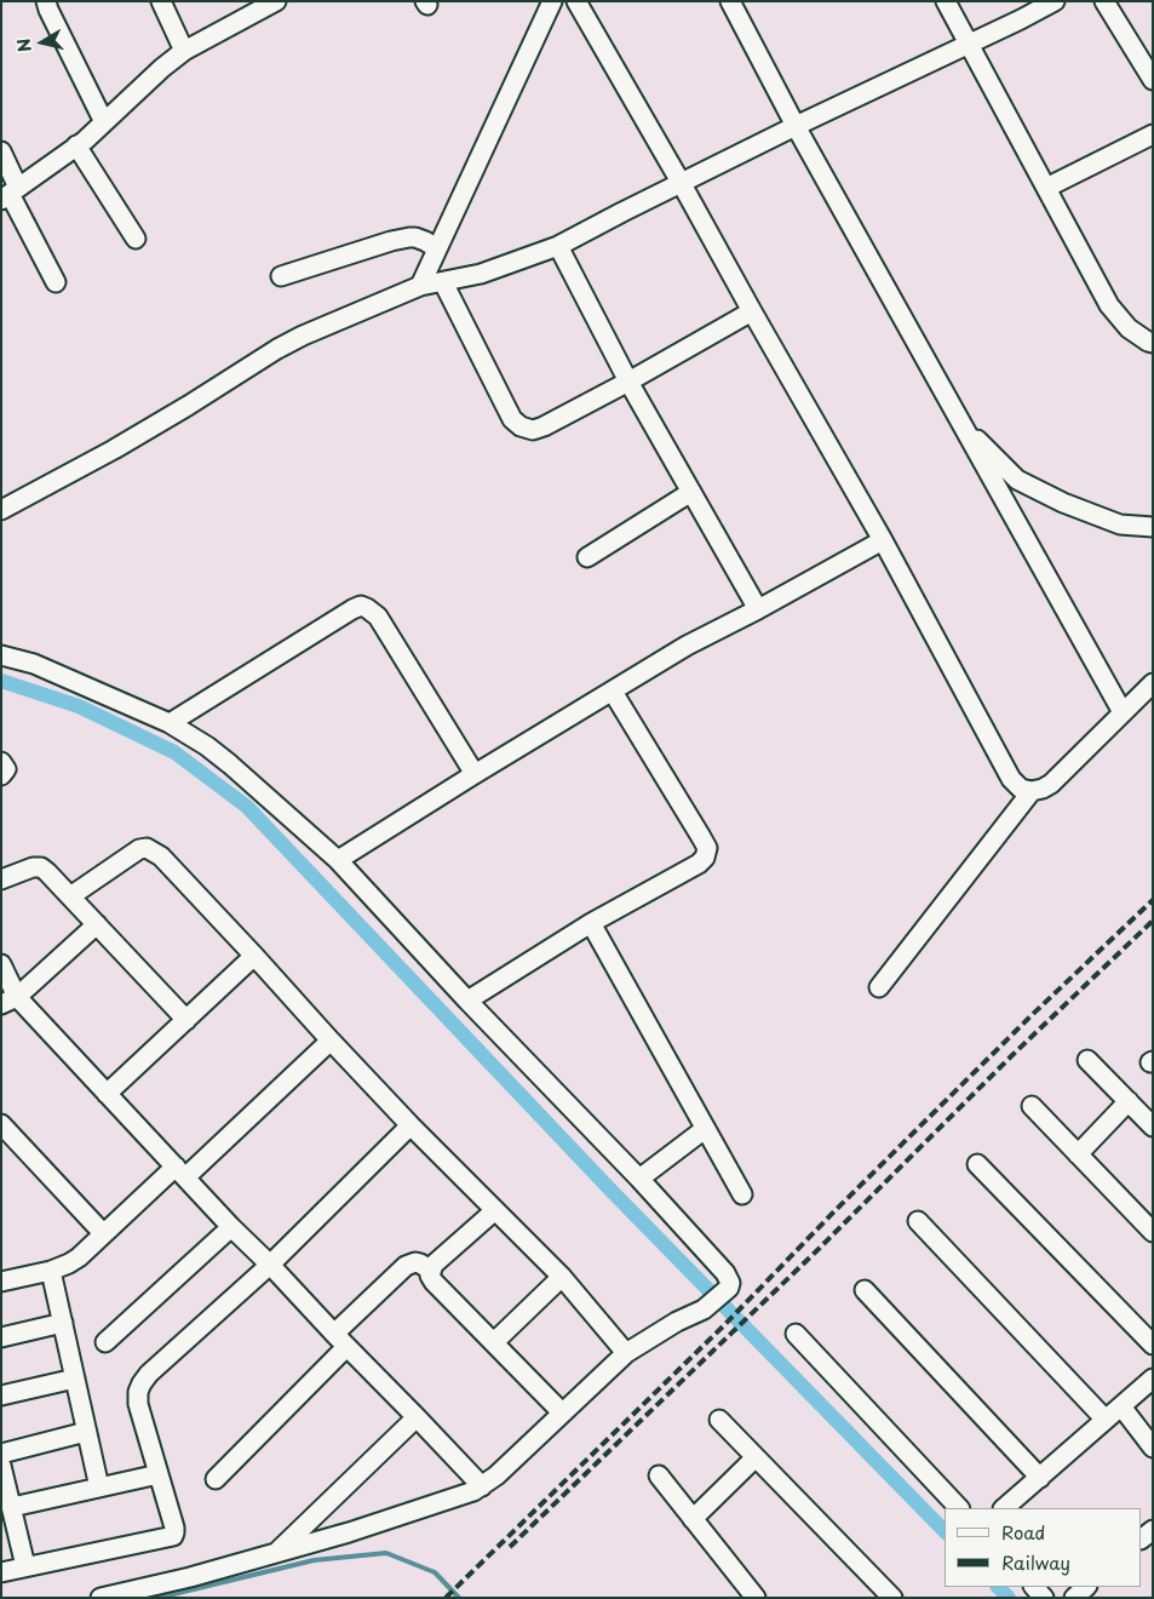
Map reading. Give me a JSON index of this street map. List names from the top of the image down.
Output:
{
  "legend": ["Road", "Railway"],
  "north": "left"
}
